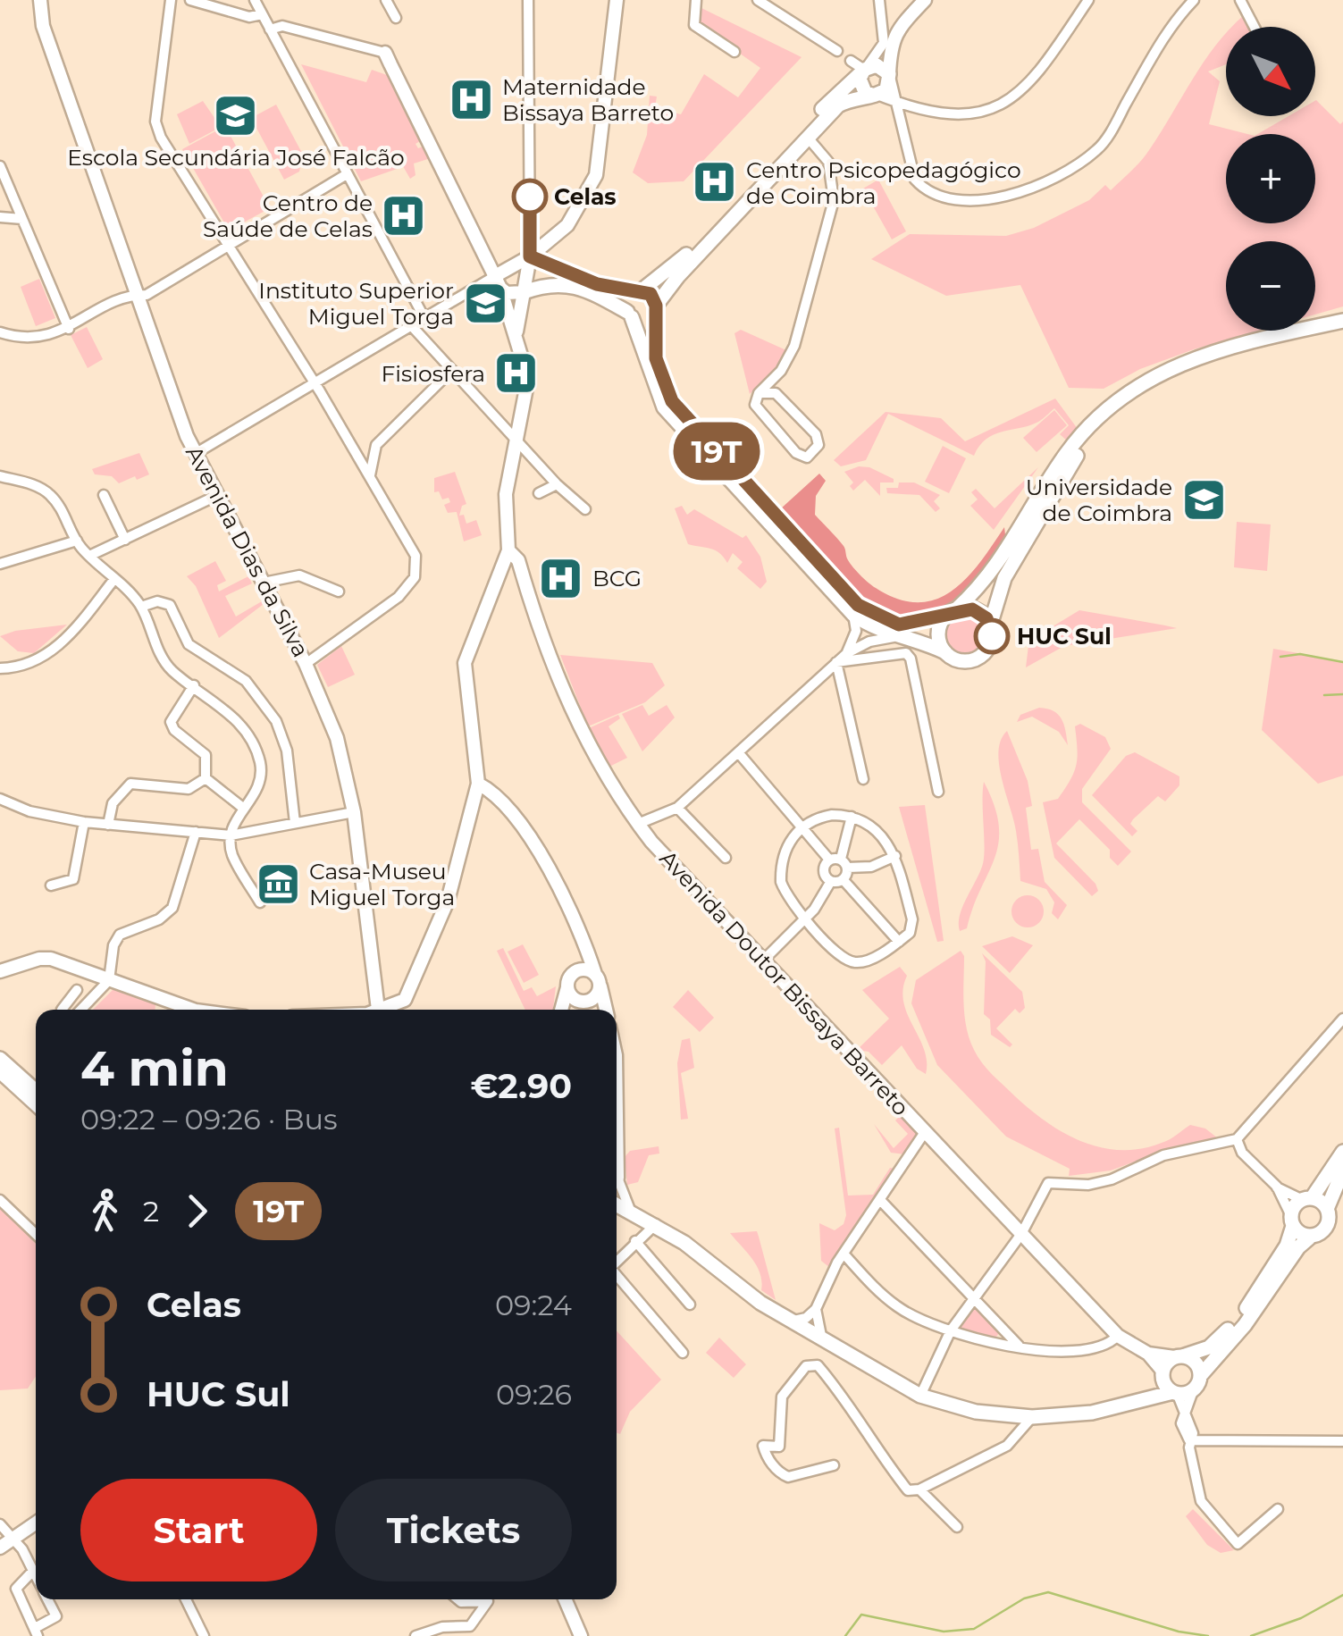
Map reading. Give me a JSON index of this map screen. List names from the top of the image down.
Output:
{
  "streets": {
    "street": ["Avenida Dias da Silva", "Avenida Doutor Bissaya Barreto"]
  },
  "places": {
    "hospital": [
      "Maternidade Bissaya Barreto",
      "Centro Psicopedagógico de Coimbra",
      "Centro de Saúde de Celas",
      "Fisiosfera",
      "BCG"
    ],
    "school or university": ["Escola Secundária José Falcão", "Instituto Superior Miguel Torga", "Universidade de Coimbra"],
    "other": ["Celas", "HUC Sul"],
    "museum": ["Casa-Museu Miguel Torga"]
  },
  "lines": ["bus line 19T"],
  "north": "bottom right",
  "page": {
    "on_map": "19T",
    "map_buttons": ["+", "−"],
    "heading": ["4 min", "09:22 – 09:26 · Bus", "€2.90"],
    "legs": ["2", "19T"],
    "list": [
      {
        "name": "Celas",
        "value": "09:24"
      },
      {
        "name": "HUC Sul",
        "value": "09:26"
      }
    ],
    "buttons": ["Start", "Tickets"]
  }
}
